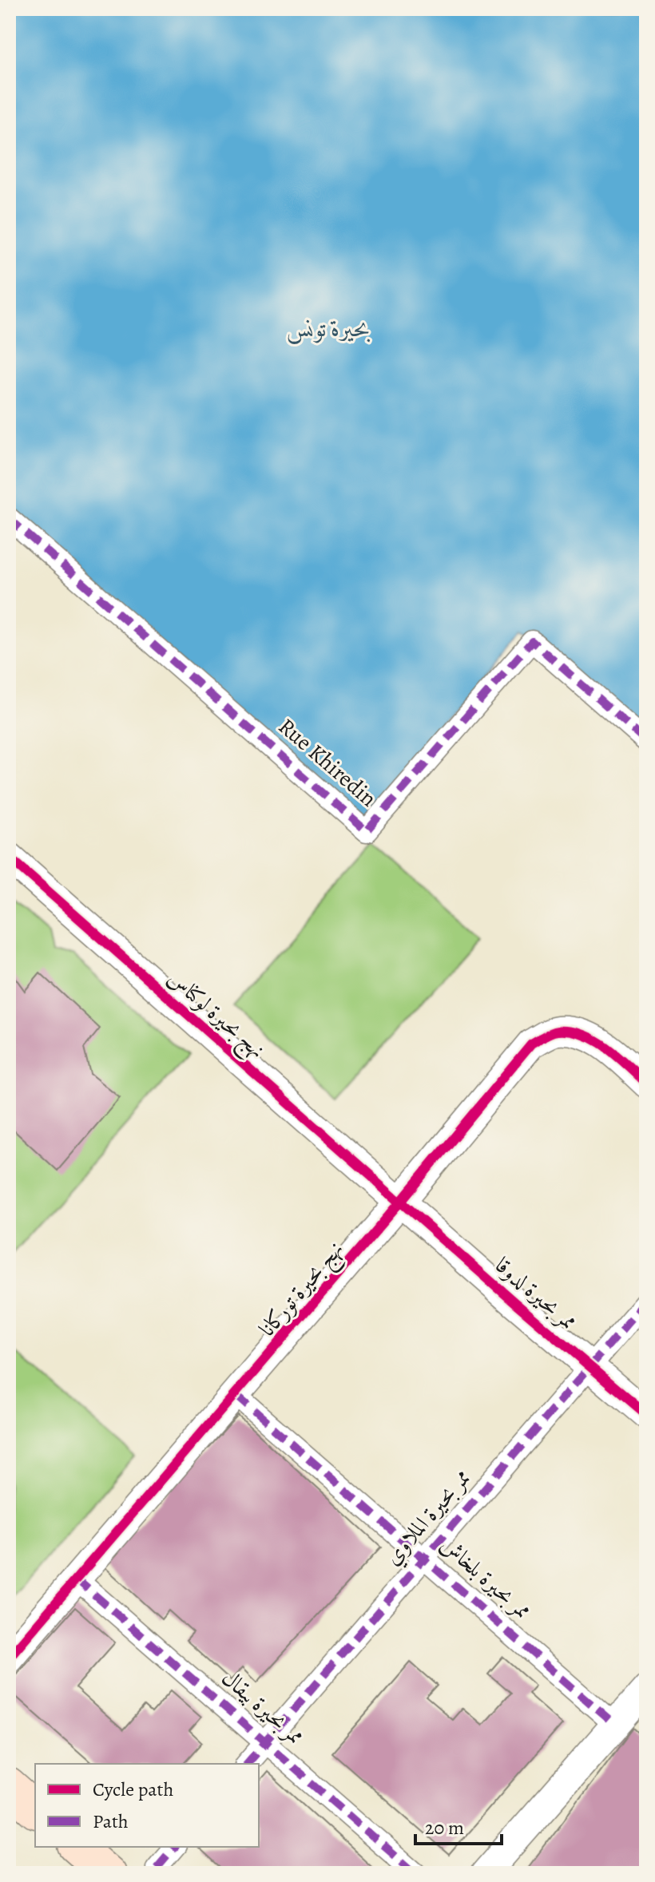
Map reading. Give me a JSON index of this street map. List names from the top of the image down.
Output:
{
  "streets": {
    "street": [
      "Rue Khiredin",
      "نهج بحيرة لوكناس",
      "نهج بحيرة توركانا",
      "ممر بحيرة لدوقا",
      "ممر بحيرة الملاوي",
      "ممر بحيرة بلخاش",
      "ممر بحيرة بيقال"
    ]
  },
  "crossings": [
    ["نهج بحيرة لوكناس", "نهج بحيرة توركانا"],
    ["نهج بحيرة لوكناس", "ممر بحيرة لدوقا"],
    ["نهج بحيرة توركانا", "ممر بحيرة لدوقا"],
    ["نهج بحيرة توركانا", "ممر بحيرة بلخاش"],
    ["نهج بحيرة توركانا", "ممر بحيرة بيقال"],
    ["ممر بحيرة لدوقا", "ممر بحيرة الملاوي"],
    ["ممر بحيرة الملاوي", "ممر بحيرة بلخاش"],
    ["ممر بحيرة الملاوي", "ممر بحيرة بيقال"]
  ],
  "water": ["بحيرة تونس"],
  "legend": ["Cycle path", "Path"],
  "scale_bar": "20 m"
}
